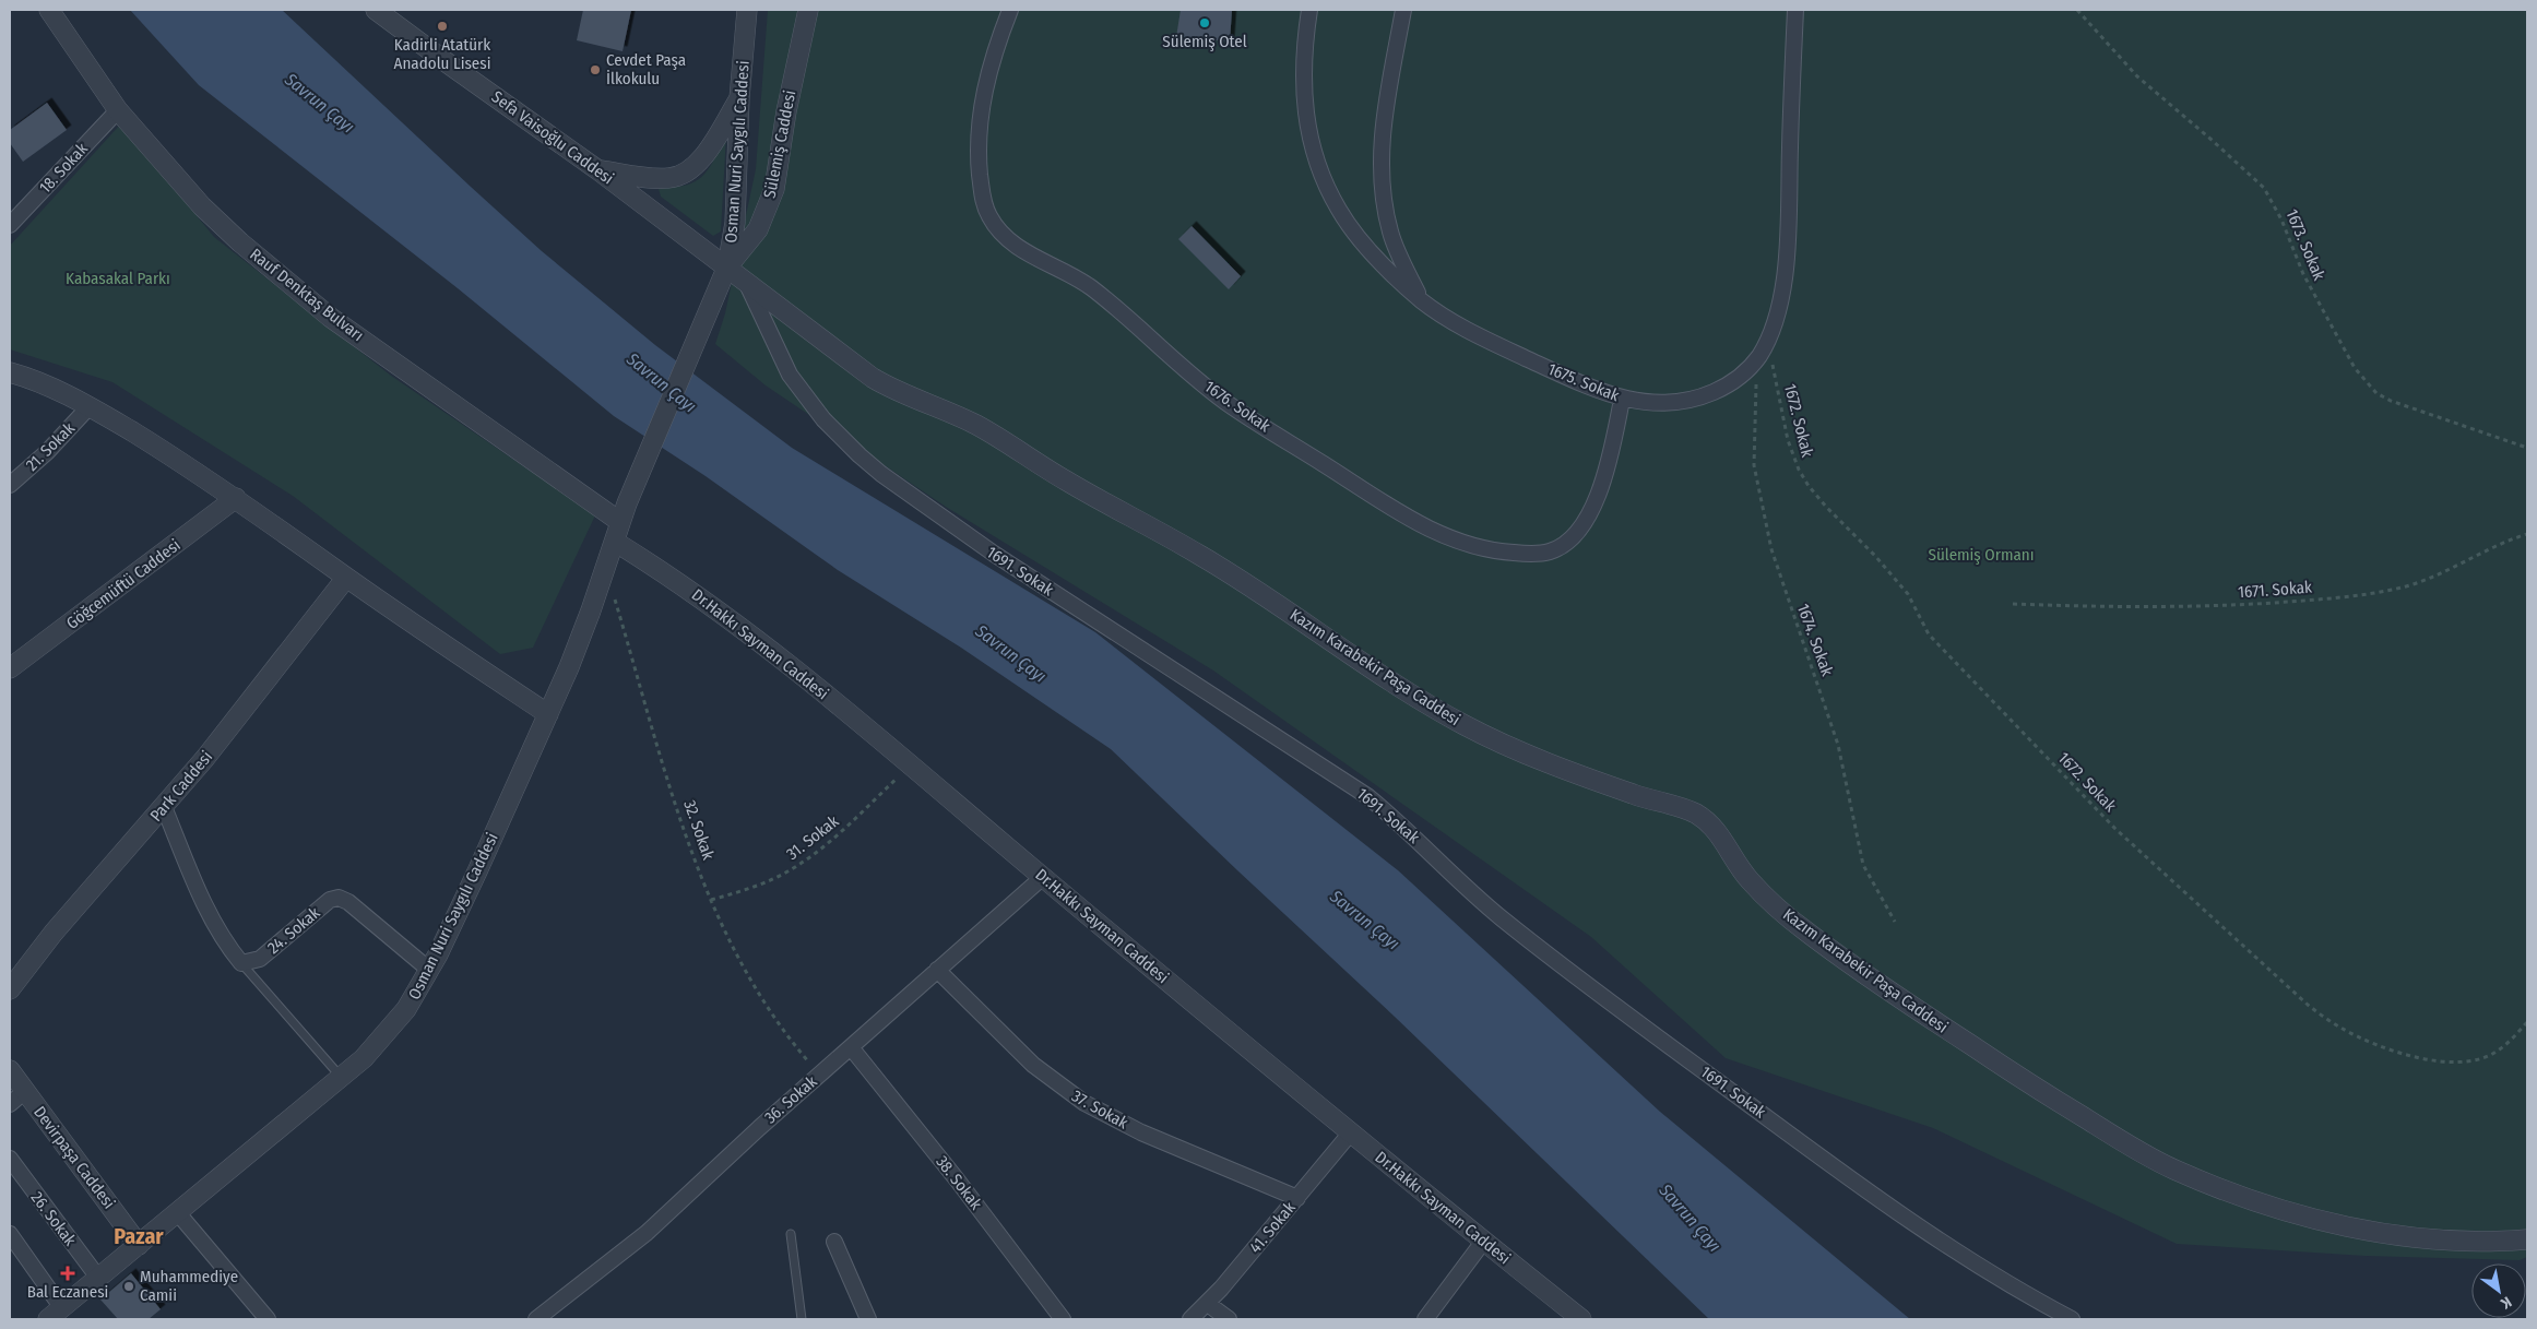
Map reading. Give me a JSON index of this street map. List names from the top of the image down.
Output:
{
  "streets": {
    "street": [
      "Sefa Vaisoğlu Caddesi",
      "Sülemiş Caddesi",
      "Osman Nuri Saygılı Caddesi",
      "18. Sokak",
      "Rauf Denktaş Bulvarı",
      "1675. Sokak",
      "1676. Sokak",
      "21. Sokak",
      "1691. Sokak",
      "Göğcemüftü Caddesi",
      "Dr.Hakkı Sayman Caddesi",
      "Kazım Karabekir Paşa Caddesi",
      "Park Caddesi",
      "24. Sokak",
      "36. Sokak",
      "37. Sokak",
      "Devirpaşa Caddesi",
      "38. Sokak",
      "26. Sokak",
      "41. Sokak"
    ],
    "path": [
      "1673. Sokak",
      "1672. Sokak",
      "1671. Sokak",
      "1674. Sokak",
      "32. Sokak",
      "31. Sokak"
    ]
  },
  "crossings": [
    ["Sefa Vaisoğlu Caddesi", "Sülemiş Caddesi"],
    ["Sefa Vaisoğlu Caddesi", "Osman Nuri Saygılı Caddesi"],
    ["Sefa Vaisoğlu Caddesi", "Kazım Karabekir Paşa Caddesi"],
    ["Sülemiş Caddesi", "Osman Nuri Saygılı Caddesi"],
    ["Sülemiş Caddesi", "Kazım Karabekir Paşa Caddesi"],
    ["Osman Nuri Saygılı Caddesi", "Rauf Denktaş Bulvarı"],
    ["Osman Nuri Saygılı Caddesi", "Dr.Hakkı Sayman Caddesi"],
    ["Osman Nuri Saygılı Caddesi", "Kazım Karabekir Paşa Caddesi"],
    ["Osman Nuri Saygılı Caddesi", "24. Sokak"],
    ["Osman Nuri Saygılı Caddesi", "Devirpaşa Caddesi"],
    ["Osman Nuri Saygılı Caddesi", "26. Sokak"],
    ["18. Sokak", "Rauf Denktaş Bulvarı"],
    ["1675. Sokak", "1676. Sokak"],
    ["1675. Sokak", "1672. Sokak"],
    ["1675. Sokak", "1674. Sokak"],
    ["1691. Sokak", "Kazım Karabekir Paşa Caddesi"],
    ["Dr.Hakkı Sayman Caddesi", "31. Sokak"],
    ["Dr.Hakkı Sayman Caddesi", "36. Sokak"],
    ["Dr.Hakkı Sayman Caddesi", "41. Sokak"],
    ["32. Sokak", "31. Sokak"],
    ["32. Sokak", "36. Sokak"],
    ["36. Sokak", "37. Sokak"],
    ["36. Sokak", "38. Sokak"],
    ["37. Sokak", "41. Sokak"]
  ],
  "districts": ["Pazar"],
  "water": ["Savrun Çayı"],
  "parks": ["Kabasakal Parkı", "Sülemiş Ormanı"],
  "places": {
    "other": [
      "Sülemiş Otel",
      "Kadirli Atatürk Anadolu Lisesi",
      "Cevdet Paşa İlkokulu",
      "Muhammediye Camii"
    ],
    "health": ["Bal Eczanesi"]
  },
  "north": "bottom right"
}
